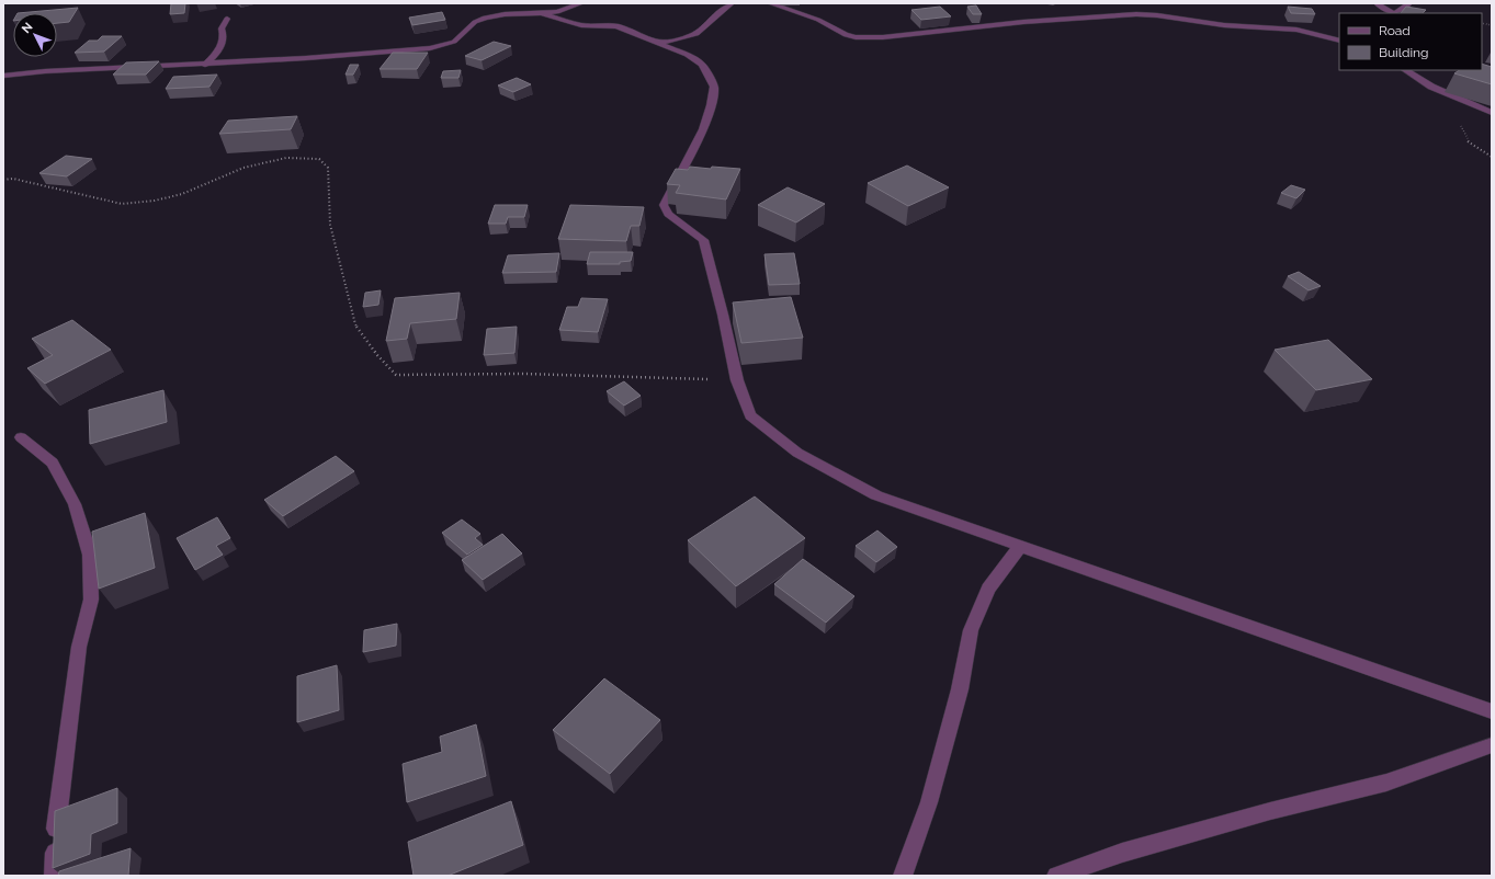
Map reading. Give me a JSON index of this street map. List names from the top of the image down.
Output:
{
  "legend": ["Road", "Building"],
  "north": "top left"
}
